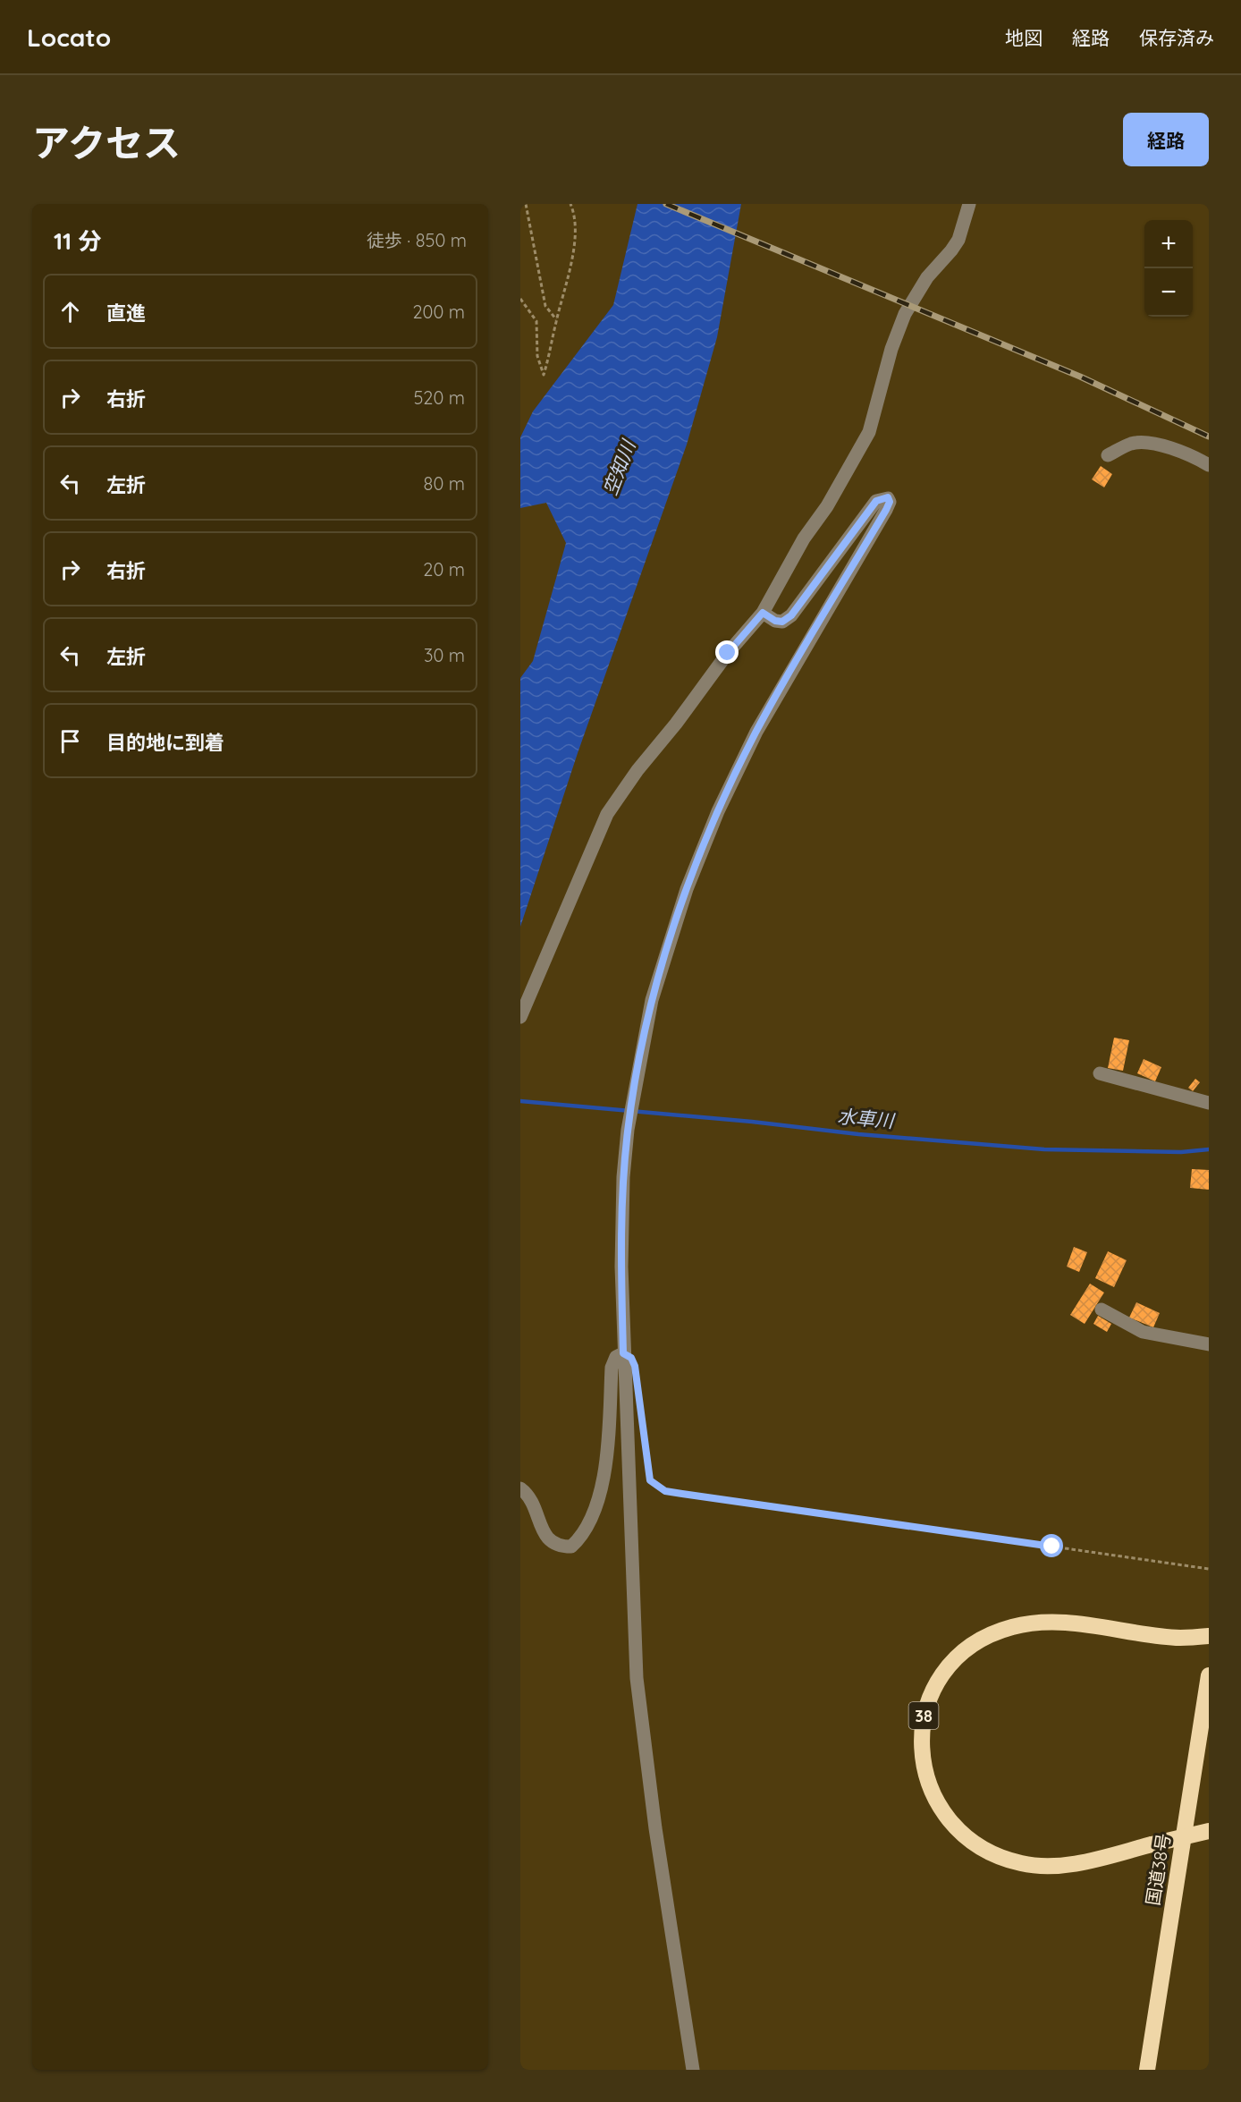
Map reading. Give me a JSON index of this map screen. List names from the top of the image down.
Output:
{
  "streets": {
    "highway": ["38", "国道38号"]
  },
  "water": ["空知川", "水車川"],
  "page": {
    "header": "Locato",
    "nav": ["地図", "経路", "保存済み"],
    "title": "アクセス",
    "buttons": "経路",
    "heading": ["11 分", "徒歩 · 850 m"],
    "map_buttons": ["+", "−"],
    "list": [
      ["直進", "200 m"],
      ["右折", "520 m"],
      ["左折", "80 m"],
      ["右折", "20 m"],
      ["左折", "30 m"],
      "目的地に到着"
    ]
  }
}
